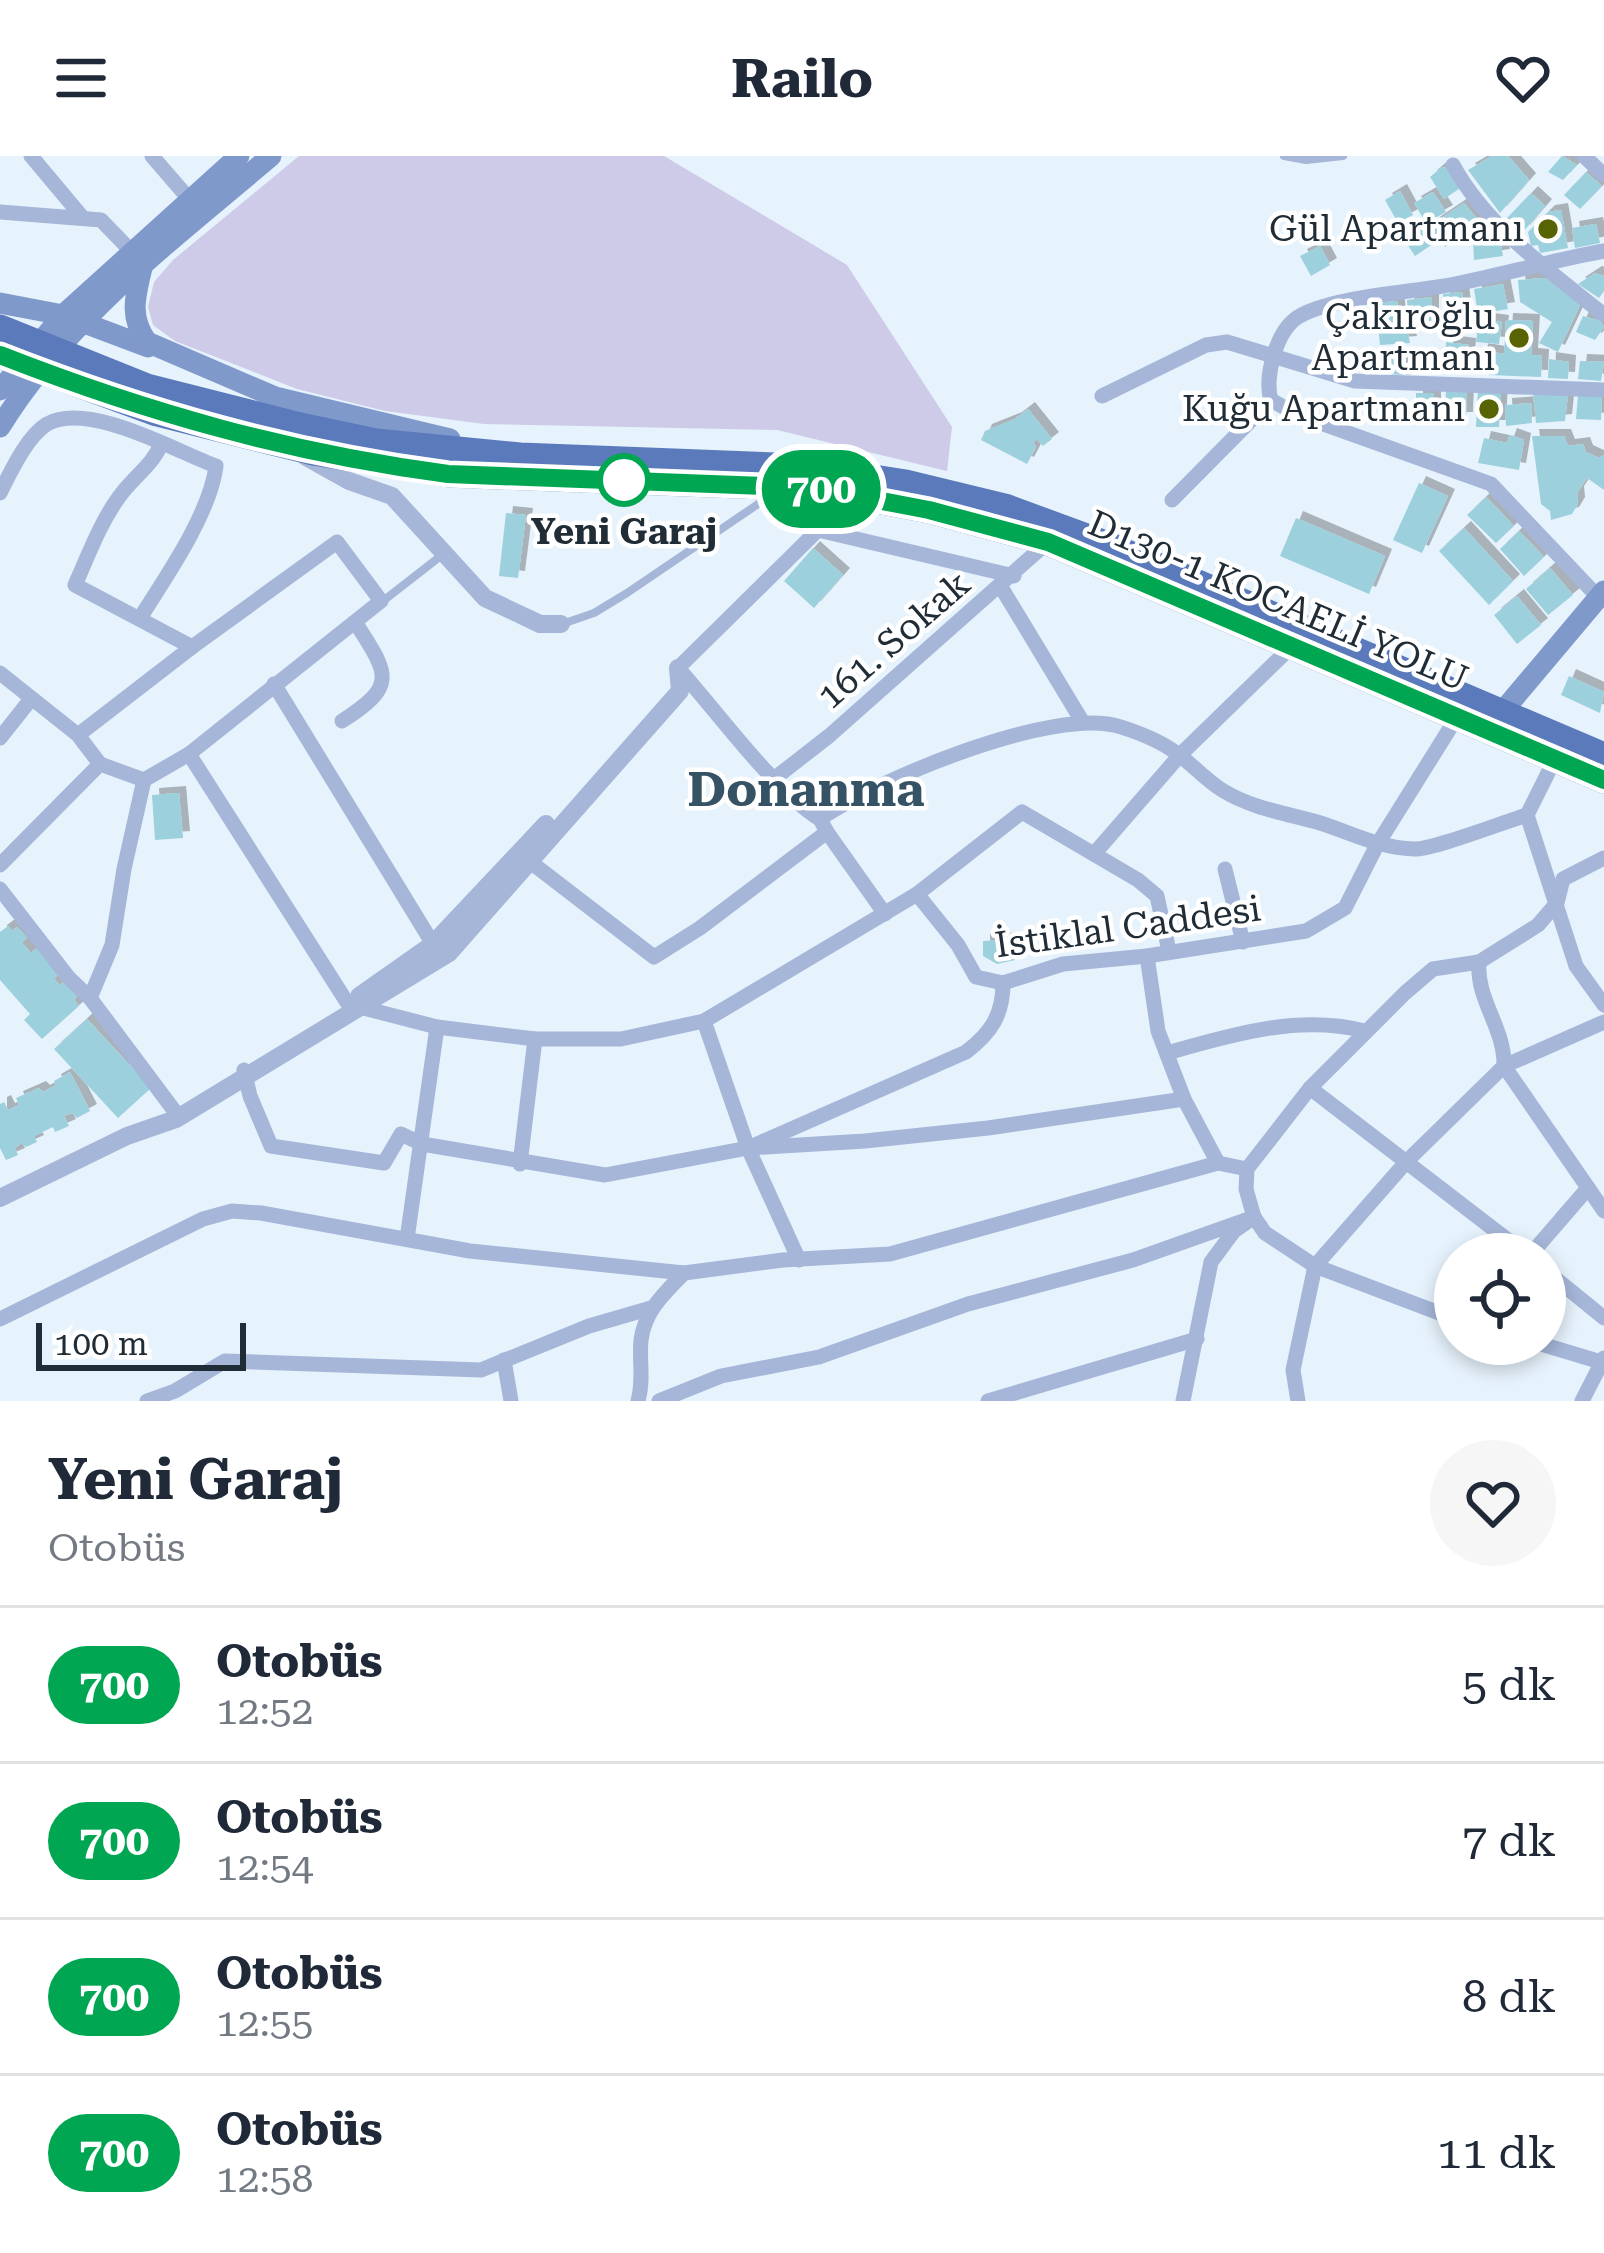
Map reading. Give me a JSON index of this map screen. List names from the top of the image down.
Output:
{
  "streets": {
    "highway": ["D130-1 KOCAELİ YOLU"],
    "street": ["161. Sokak", "İstiklal Caddesi"]
  },
  "crossings": [
    ["D130-1 KOCAELİ YOLU", "161. Sokak"],
    ["D130-1 KOCAELİ YOLU", "İstiklal Caddesi"]
  ],
  "districts": ["Donanma"],
  "places": [
    "Gül Apartmanı",
    "Çakıroğlu Apartmanı",
    "Kuğu Apartmanı",
    "Yeni Garaj"
  ],
  "lines": ["bus line 700"],
  "scale_bar": "100 m",
  "page": {
    "header": "Railo",
    "on_map": "700",
    "scale": "100 m",
    "heading": ["Yeni Garaj", "Otobüs"],
    "list": [
      {
        "mark": "700",
        "name": "Otobüs",
        "note": "12:52",
        "value": "5 dk"
      },
      {
        "mark": "700",
        "name": "Otobüs",
        "note": "12:54",
        "value": "7 dk"
      },
      {
        "mark": "700",
        "name": "Otobüs",
        "note": "12:55",
        "value": "8 dk"
      },
      {
        "mark": "700",
        "name": "Otobüs",
        "note": "12:58",
        "value": "11 dk"
      }
    ]
  }
}
